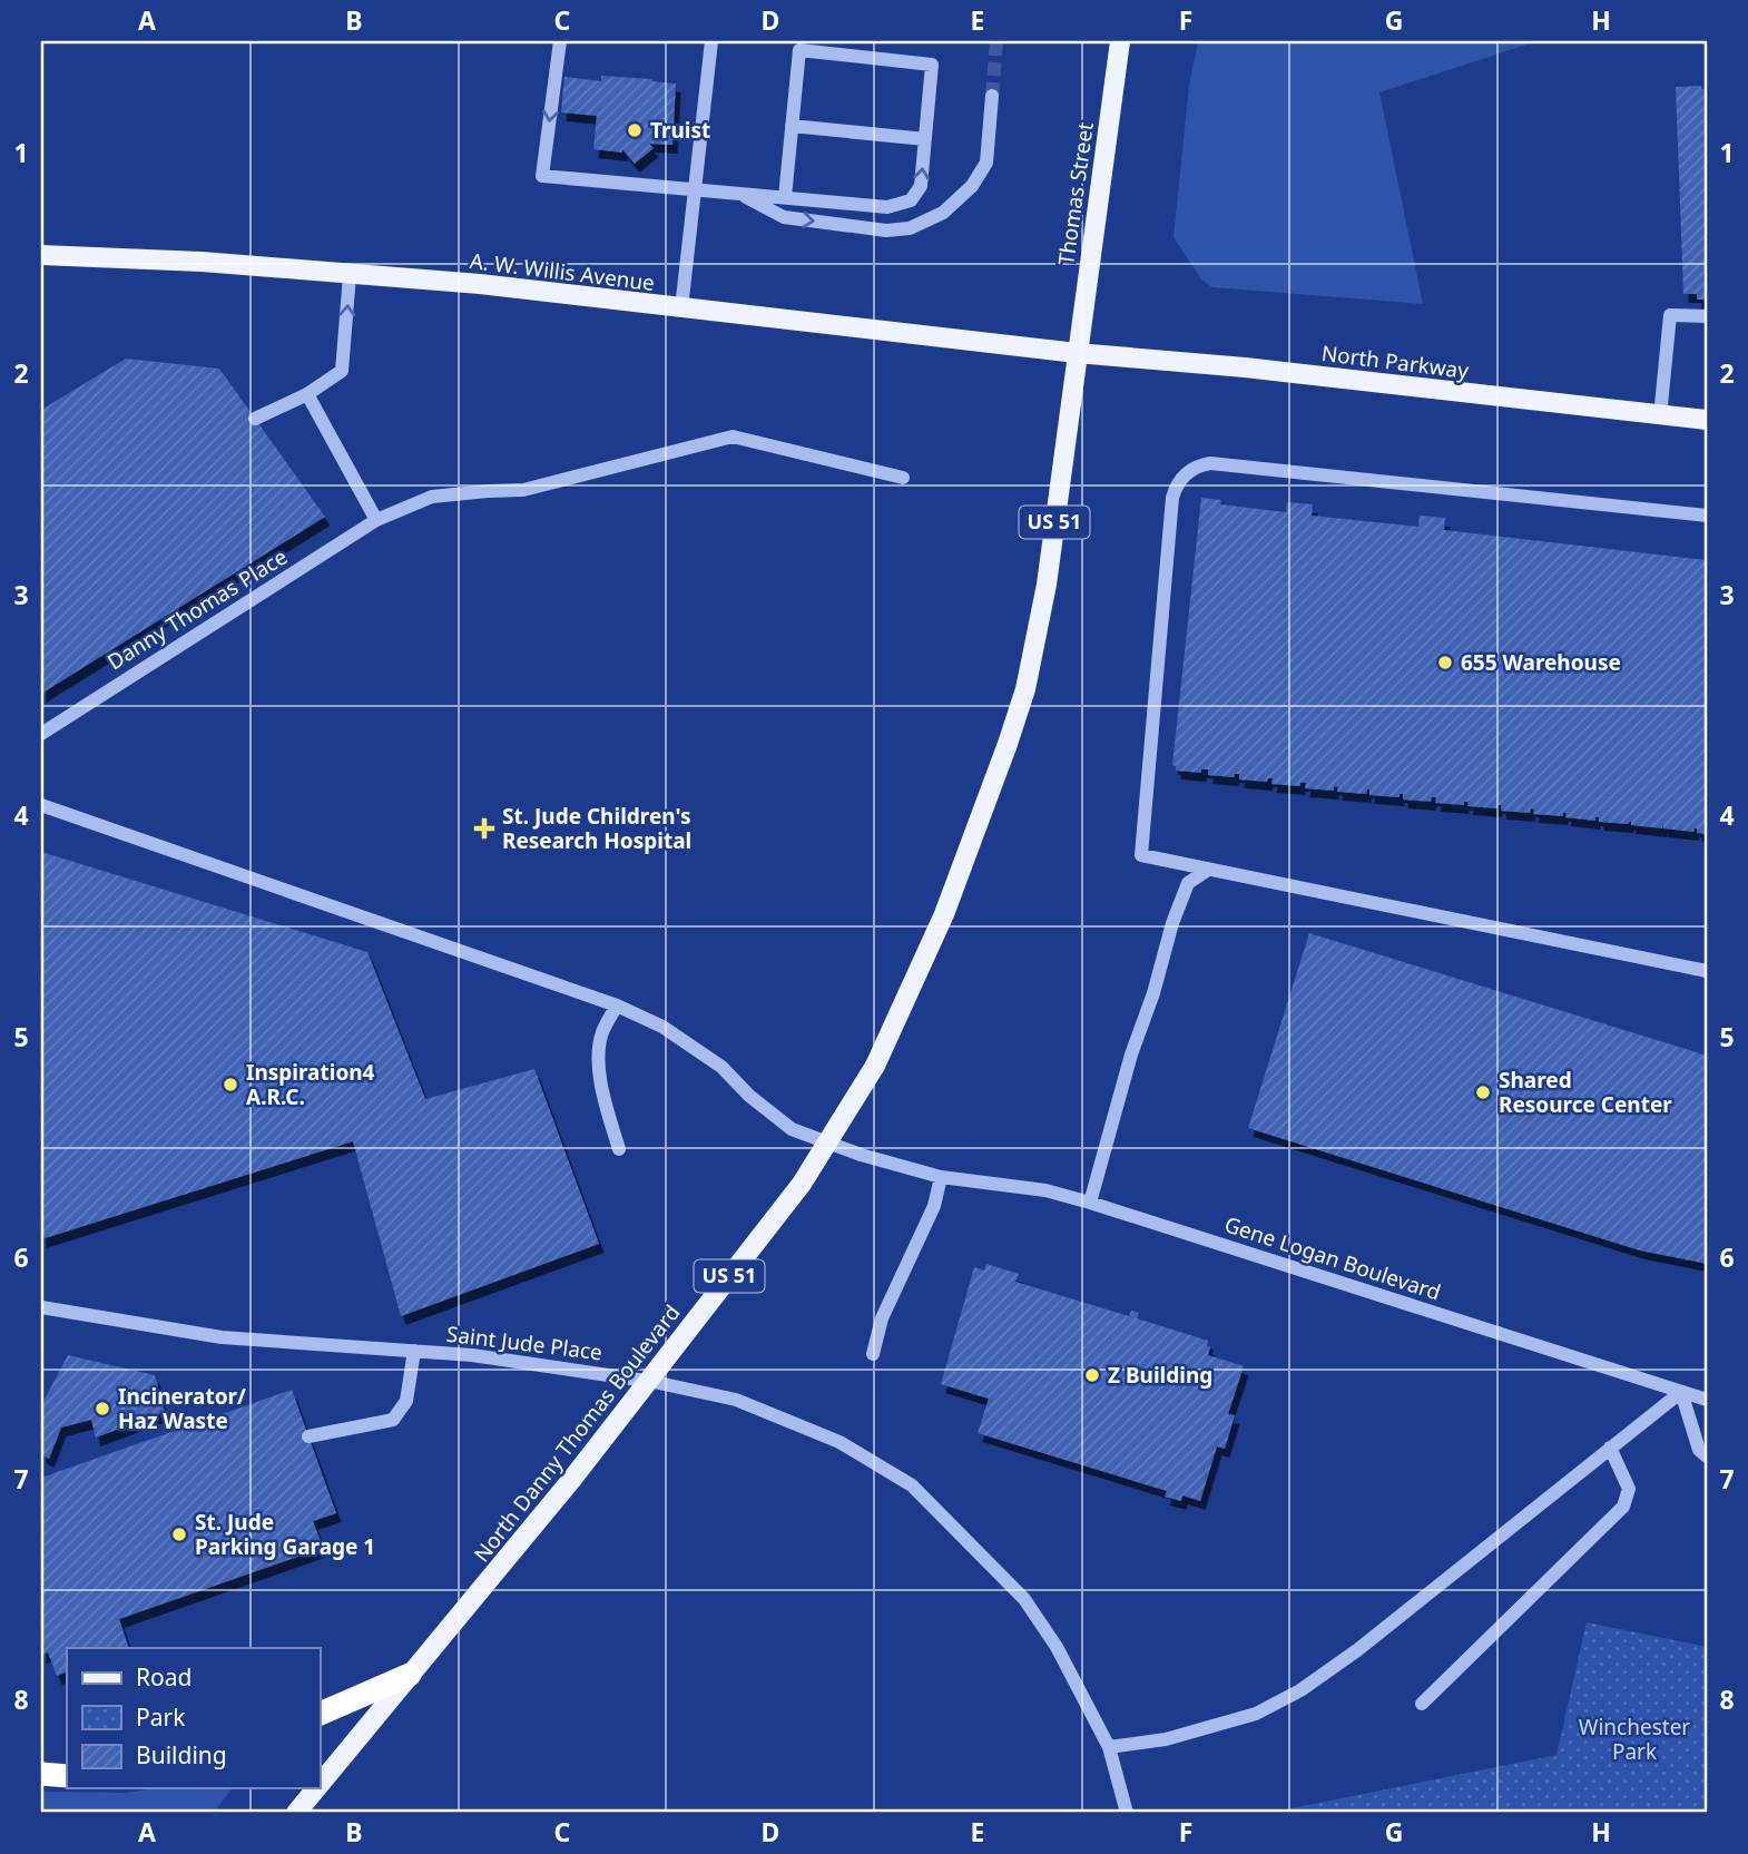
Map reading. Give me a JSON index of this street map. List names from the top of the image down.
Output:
{
  "streets": {
    "main road": [
      "Thomas Street",
      "A. W. Willis Avenue",
      "North Parkway",
      "US 51",
      "North Danny Thomas Boulevard"
    ],
    "street": ["Danny Thomas Place", "Gene Logan Boulevard", "Saint Jude Place"]
  },
  "crossings": [
    ["Thomas Street", "A. W. Willis Avenue"],
    ["Thomas Street", "North Parkway"],
    ["Thomas Street", "North Danny Thomas Boulevard"],
    ["A. W. Willis Avenue", "North Parkway"],
    ["A. W. Willis Avenue", "North Danny Thomas Boulevard"],
    ["North Parkway", "North Danny Thomas Boulevard"]
  ],
  "parks": ["Winchester Park"],
  "places": {
    "other": [
      "Truist",
      "655 Warehouse",
      "Inspiration4 A.R.C.",
      "Shared Resource Center",
      "Z Building",
      "Incinerator/ Haz Waste",
      "St. Jude Parking Garage 1"
    ],
    "health": ["St. Jude Children's Research Hospital"]
  },
  "legend": ["Road", "Park", "Building"],
  "grid": {
    "columns": [
      "A",
      "B",
      "C",
      "D",
      "E",
      "F",
      "G",
      "H"
    ],
    "rows": [
      "1",
      "2",
      "3",
      "4",
      "5",
      "6",
      "7",
      "8"
    ]
  }
}
